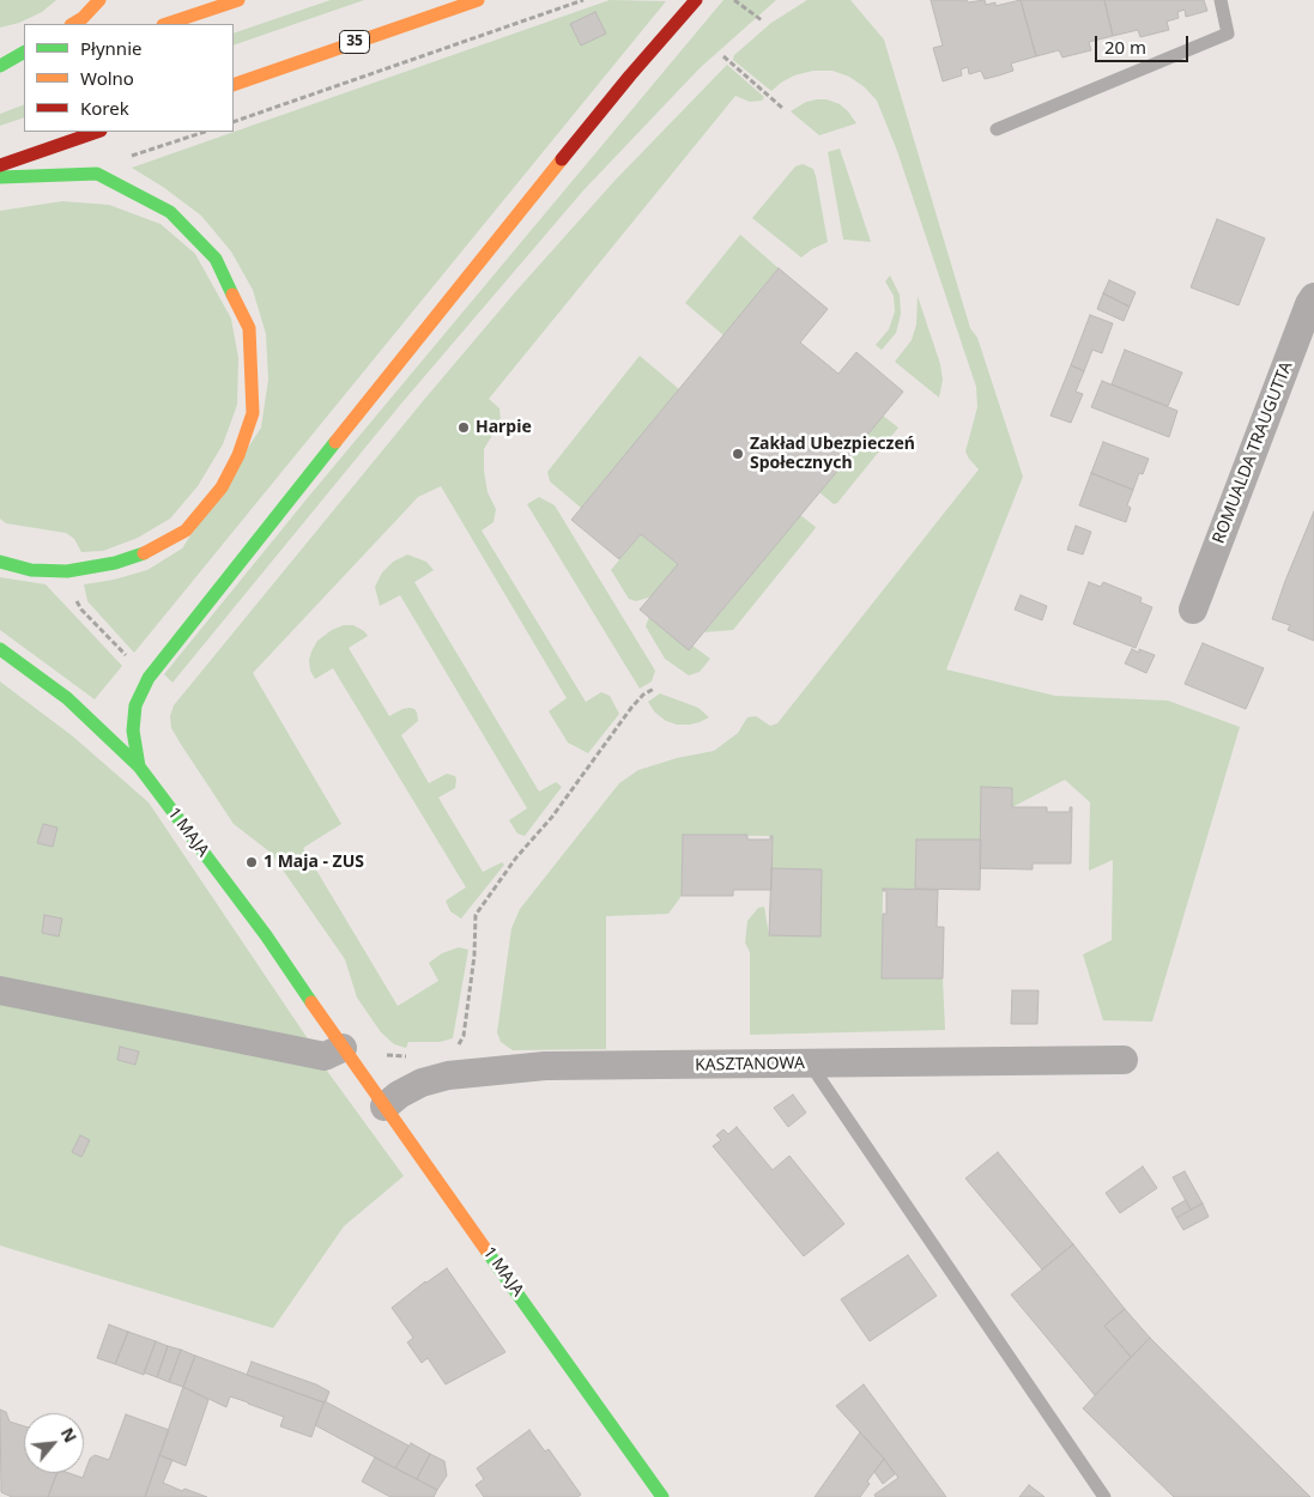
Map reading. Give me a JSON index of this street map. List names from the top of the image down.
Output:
{
  "streets": {
    "main road": ["35", "1 MAJA"],
    "street": ["ROMUALDA TRAUGUTTA", "KASZTANOWA"]
  },
  "crossings": [
    ["1 MAJA", "KASZTANOWA"]
  ],
  "places": ["Harpie", "Zakład Ubezpieczeń Społecznych", "1 Maja - ZUS"],
  "legend": ["Płynnie", "Wolno", "Korek"],
  "scale_bar": "20 m",
  "north": "top right"
}
